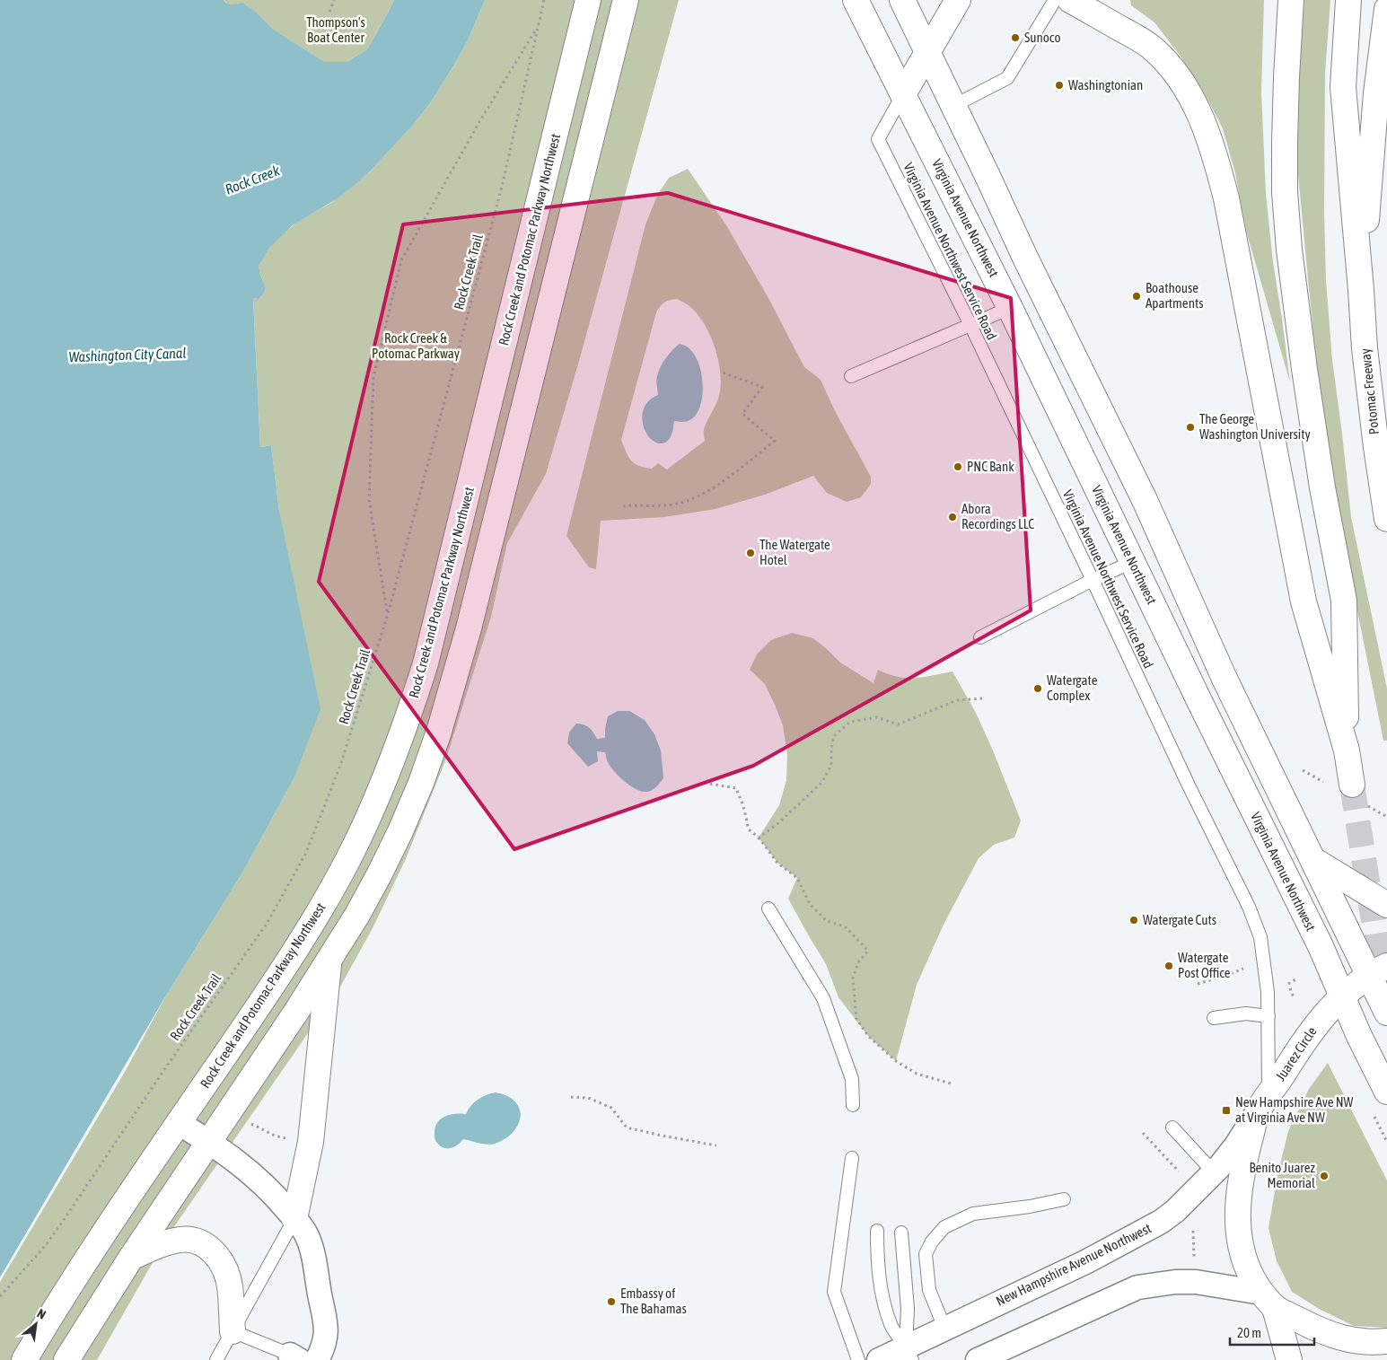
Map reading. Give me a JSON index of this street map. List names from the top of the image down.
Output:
{
  "streets": {
    "main road": [
      "Virginia Avenue Northwest",
      "Rock Creek and Potomac Parkway Northwest",
      "Potomac Freeway",
      "Juarez Circle"
    ],
    "street": ["New Hampshire Avenue Northwest"],
    "lane": ["Virginia Avenue Northwest Service Road"],
    "path": ["Rock Creek Trail"]
  },
  "crossings": [
    ["Virginia Avenue Northwest", "Virginia Avenue Northwest Service Road"],
    ["Virginia Avenue Northwest", "Juarez Circle"],
    ["Virginia Avenue Northwest Service Road", "Juarez Circle"],
    ["Virginia Avenue Northwest Service Road", "New Hampshire Avenue Northwest"],
    ["Juarez Circle", "New Hampshire Avenue Northwest"]
  ],
  "water": ["Rock Creek", "Washington City Canal"],
  "parks": ["Thompson's Boat Center", "Rock Creek & Potomac Parkway"],
  "places": {
    "other": [
      "Sunoco",
      "Washingtonian",
      "Boathouse Apartments",
      "The George Washington University",
      "PNC Bank",
      "Abora Recordings LLC",
      "The Watergate Hotel",
      "Watergate Complex",
      "Watergate Cuts",
      "Watergate Post Office",
      "Benito Juarez Memorial",
      "Embassy of The Bahamas"
    ],
    "transit": ["New Hampshire Ave NW at Virginia Ave NW"]
  },
  "scale_bar": "20 m",
  "north": "top right"
}
